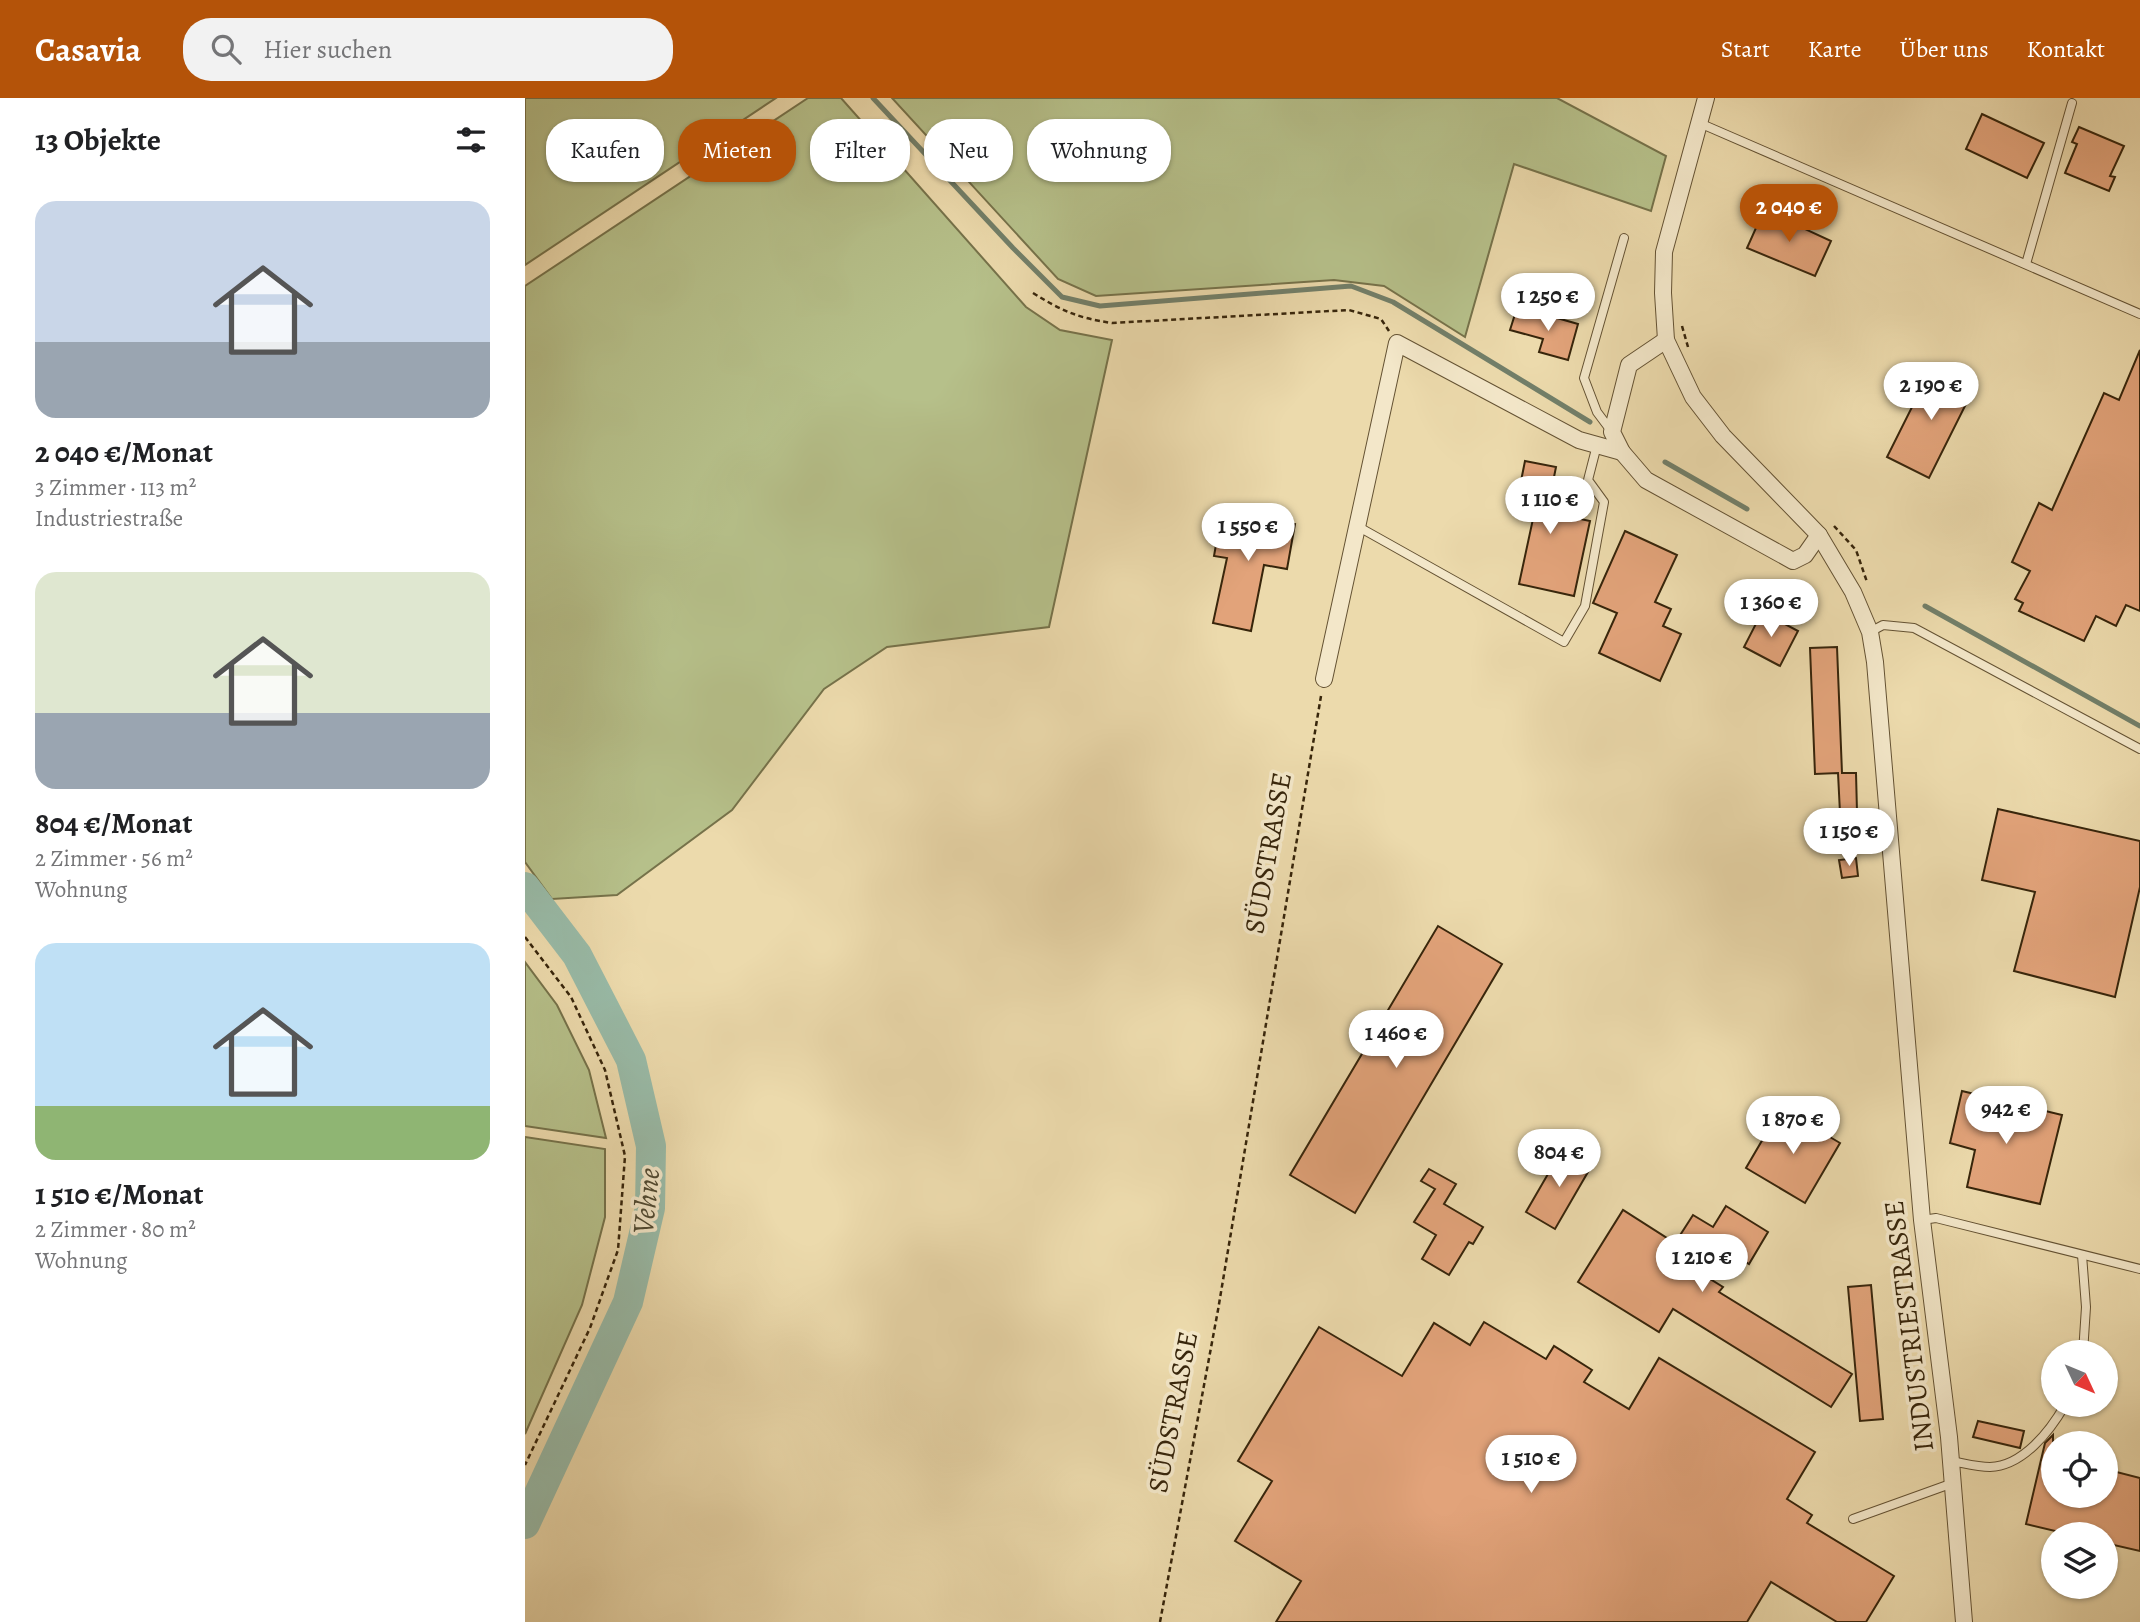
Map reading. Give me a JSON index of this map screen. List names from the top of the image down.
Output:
{
  "streets": {
    "street": ["INDUSTRIESTRASSE"],
    "path": ["SÜDSTRASSE"]
  },
  "water": ["Vehne"],
  "north": "bottom right",
  "page": {
    "header": "Casavia",
    "search": "Hier suchen",
    "nav": [
      "Start",
      "Karte",
      "Über uns",
      "Kontakt"
    ],
    "heading": "13 Objekte",
    "chip": [
      "Kaufen",
      "Mieten",
      "Filter",
      "Neu",
      "Wohnung"
    ],
    "list": [
      {
        "name": "2 040 €/Monat",
        "note": "3 Zimmer · 113 m² · Industriestraße"
      },
      {
        "name": "804 €/Monat",
        "note": "2 Zimmer · 56 m² · Wohnung"
      },
      {
        "name": "1 510 €/Monat",
        "note": "2 Zimmer · 80 m² · Wohnung"
      }
    ],
    "price": [
      "2 040 €",
      "1 250 €",
      "2 190 €",
      "1 110 €",
      "1 550 €",
      "1 360 €",
      "1 150 €",
      "1 460 €",
      "942 €",
      "1 870 €",
      "804 €",
      "1 210 €",
      "1 510 €"
    ]
  }
}
